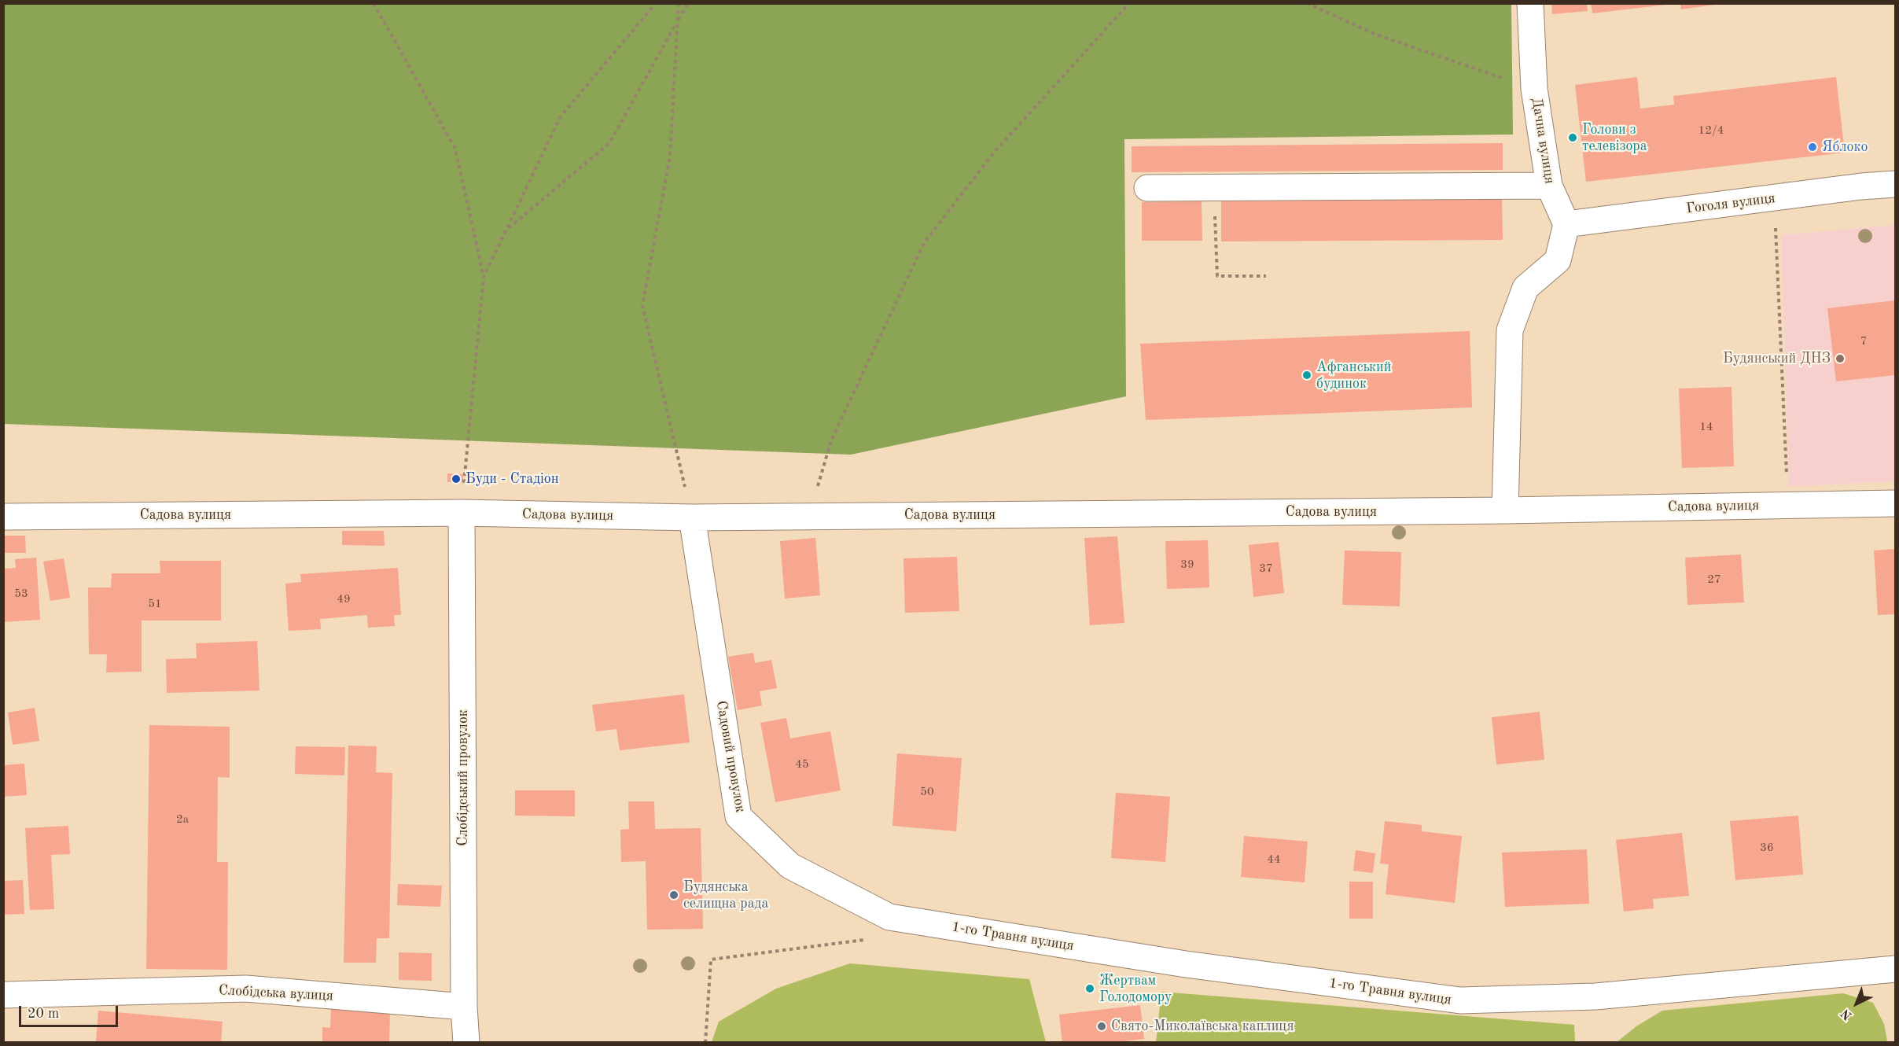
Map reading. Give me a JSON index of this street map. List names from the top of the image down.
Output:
{
  "streets": {
    "street": [
      "Дачна вулиця",
      "Гоголя вулиця",
      "Садова вулиця",
      "Садовий провулок",
      "Слобідський провулок",
      "1-го Травня вулиця",
      "Слобідська вулиця"
    ]
  },
  "crossings": [
    ["Дачна вулиця", "Гоголя вулиця"],
    ["Садова вулиця", "Садовий провулок"],
    ["Садова вулиця", "Слобідський провулок"],
    ["Садовий провулок", "1-го Травня вулиця"],
    ["Слобідський провулок", "Слобідська вулиця"]
  ],
  "places": [
    "Голови з телевізора",
    "Яблоко",
    "Будянський ДНЗ",
    "Афганський будинок",
    "Буди - Стадіон",
    "Будянська селищна рада",
    "Жертвам Голодомору",
    "Свято-Миколаївська каплиця"
  ],
  "house_numbers": [
    "12/4",
    "7",
    "14",
    "39",
    "37",
    "27",
    "53",
    "49",
    "51",
    "45",
    "50",
    "2а",
    "36",
    "44"
  ],
  "scale_bar": "20 m",
  "north": "bottom left"
}
